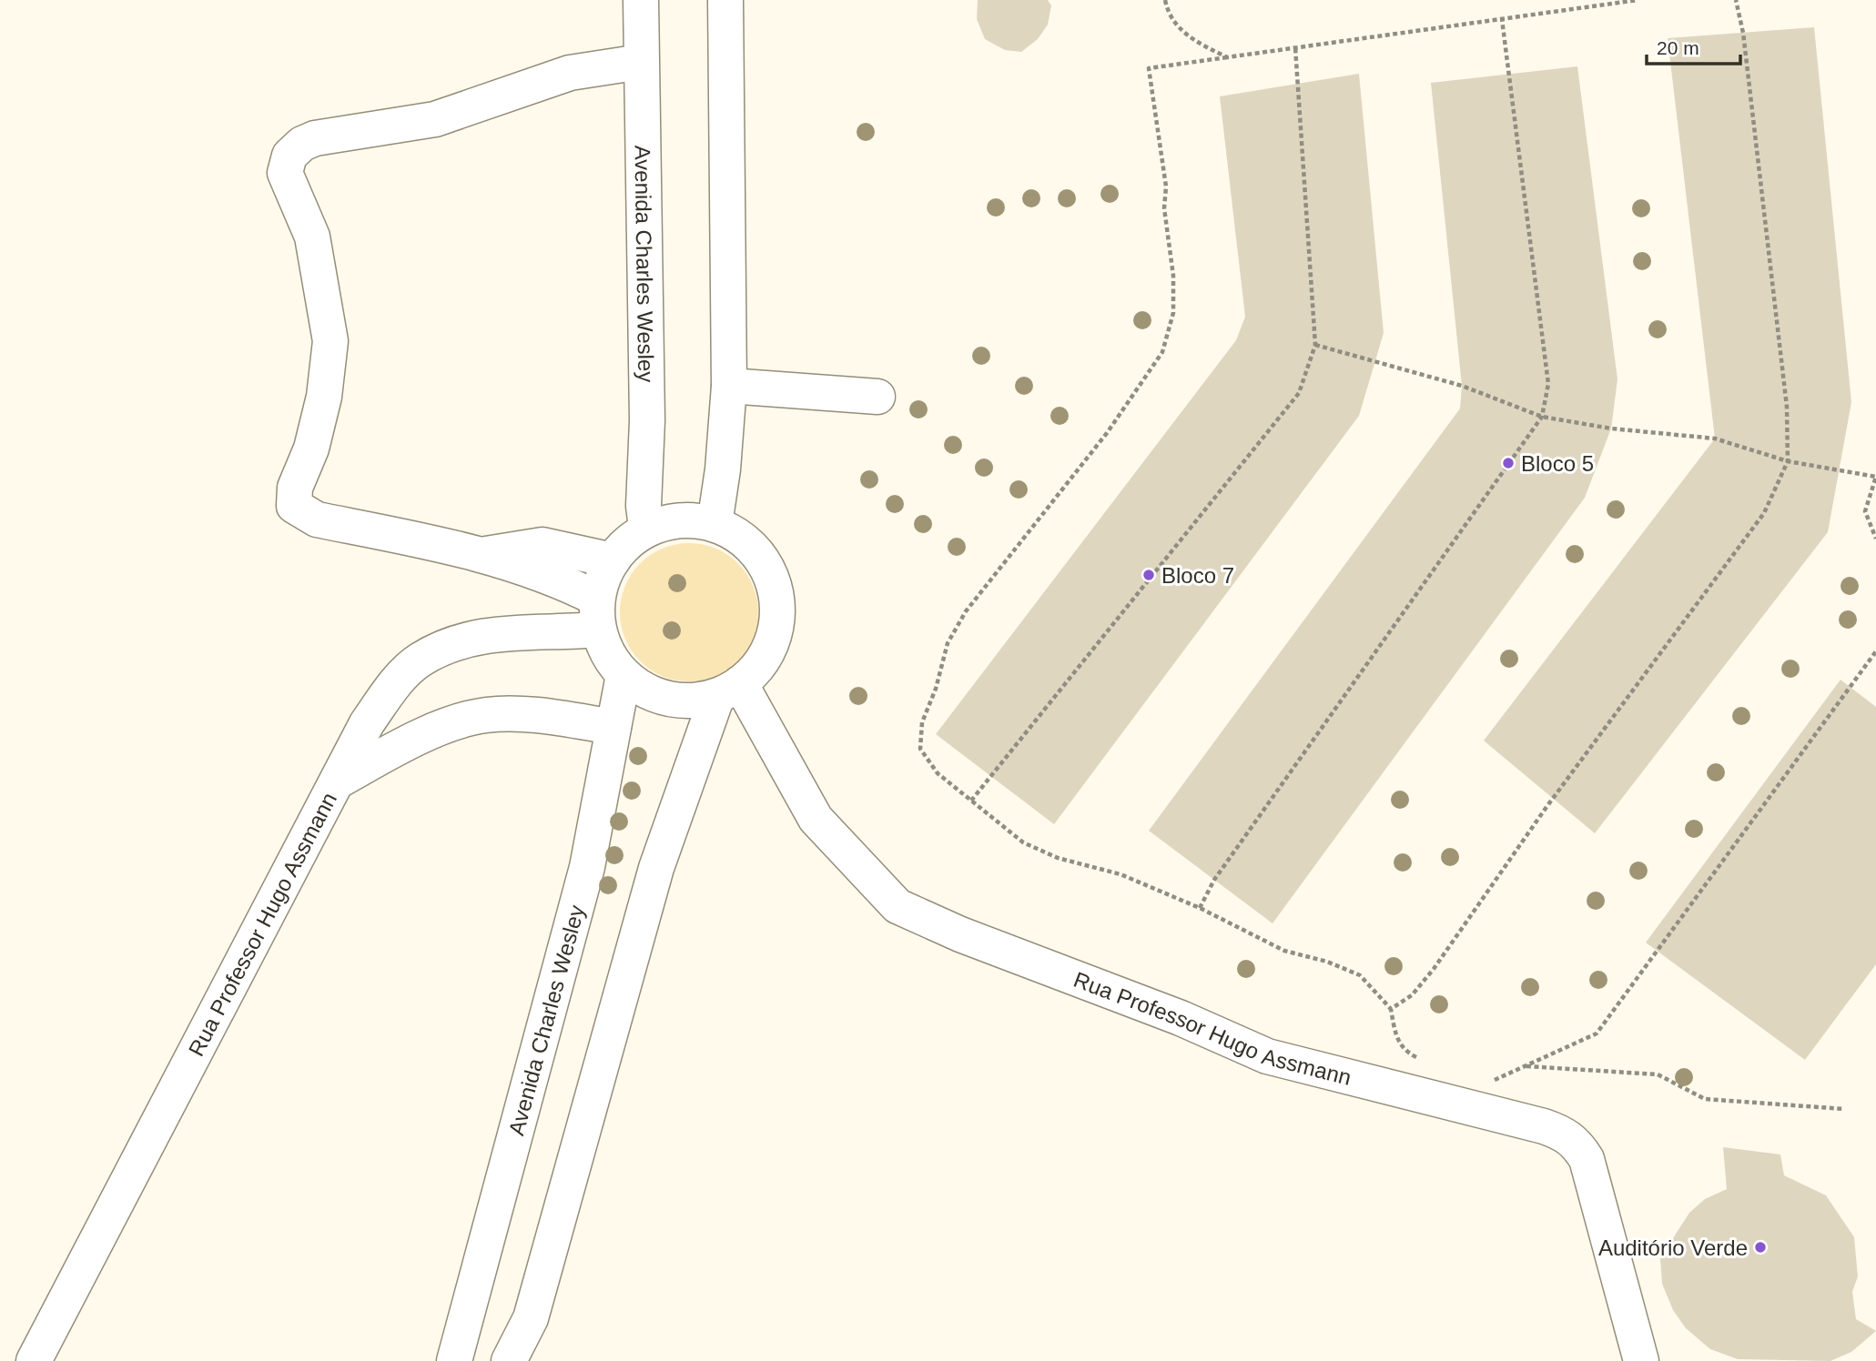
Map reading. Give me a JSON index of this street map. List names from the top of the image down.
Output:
{
  "streets": {
    "street": ["Avenida Charles Wesley", "Rua Professor Hugo Assmann"]
  },
  "crossings": [
    ["Avenida Charles Wesley", "Rua Professor Hugo Assmann"]
  ],
  "places": ["Bloco 5", "Bloco 7", "Auditório Verde"],
  "scale_bar": "20 m"
}
